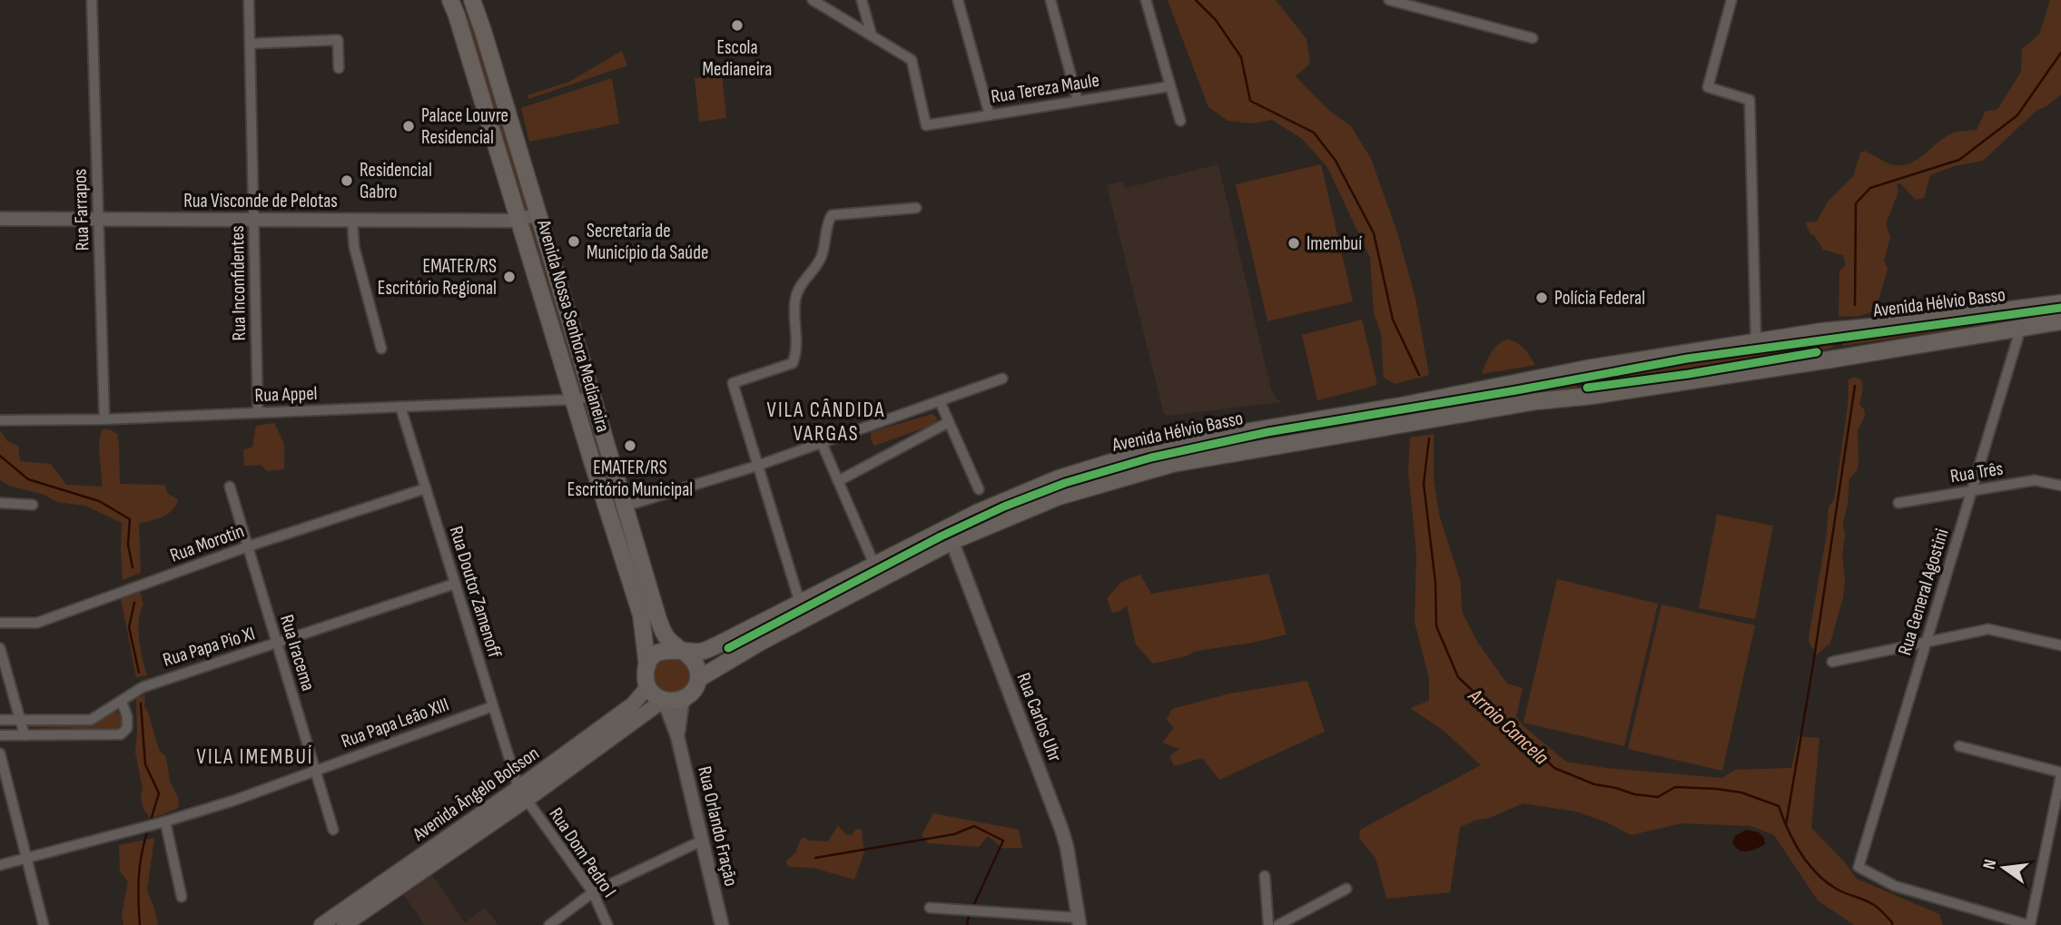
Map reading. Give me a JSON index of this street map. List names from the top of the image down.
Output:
{
  "streets": {
    "main road": ["Avenida Hélvio Basso", "Avenida Nossa Senhora Medianeira", "Avenida Ângelo Bolsson"],
    "street": [
      "Rua Tereza Maule",
      "Rua Visconde de Pelotas",
      "Rua Farrapos",
      "Rua Inconfidentes",
      "Rua Appel",
      "Rua Três",
      "Rua Morotin",
      "Rua Doutor Zamenoff",
      "Rua General Agostini",
      "Rua Papa Pio XI",
      "Rua Iracema",
      "Rua Carlos Uhr",
      "Rua Papa Leão XIII",
      "Rua Orlando Fração",
      "Rua Dom Pedro I"
    ]
  },
  "crossings": [
    ["Rua Visconde de Pelotas", "Rua Farrapos"],
    ["Rua Visconde de Pelotas", "Rua Inconfidentes"],
    ["Rua Visconde de Pelotas", "Avenida Nossa Senhora Medianeira"],
    ["Rua Farrapos", "Rua Appel"],
    ["Rua Inconfidentes", "Rua Appel"],
    ["Avenida Hélvio Basso", "Avenida Nossa Senhora Medianeira"],
    ["Avenida Hélvio Basso", "Rua General Agostini"],
    ["Avenida Hélvio Basso", "Rua Carlos Uhr"],
    ["Avenida Hélvio Basso", "Avenida Ângelo Bolsson"],
    ["Avenida Hélvio Basso", "Rua Orlando Fração"],
    ["Avenida Nossa Senhora Medianeira", "Rua Appel"],
    ["Avenida Nossa Senhora Medianeira", "Avenida Ângelo Bolsson"],
    ["Avenida Nossa Senhora Medianeira", "Rua Orlando Fração"],
    ["Rua Appel", "Rua Doutor Zamenoff"],
    ["Rua Três", "Rua General Agostini"],
    ["Rua Morotin", "Rua Doutor Zamenoff"],
    ["Rua Morotin", "Rua Iracema"],
    ["Rua Doutor Zamenoff", "Rua Papa Pio XI"],
    ["Rua Doutor Zamenoff", "Rua Papa Leão XIII"],
    ["Rua Doutor Zamenoff", "Avenida Ângelo Bolsson"],
    ["Rua Doutor Zamenoff", "Rua Dom Pedro I"],
    ["Rua Papa Pio XI", "Rua Iracema"],
    ["Rua Iracema", "Rua Papa Leão XIII"],
    ["Avenida Ângelo Bolsson", "Rua Orlando Fração"],
    ["Avenida Ângelo Bolsson", "Rua Dom Pedro I"]
  ],
  "districts": ["VILA CÂNDIDA VARGAS", "VILA IMEMBUÍ"],
  "water": ["Arroio Cancela"],
  "places": [
    "Escola Medianeira",
    "Palace Louvre Residencial",
    "Residencial Gabro",
    "Secretaria de Município da Saúde",
    "Imembuí",
    "EMATER/RS Escritório Regional",
    "Polícia Federal",
    "EMATER/RS Escritório Municipal"
  ],
  "north": "left"
}
